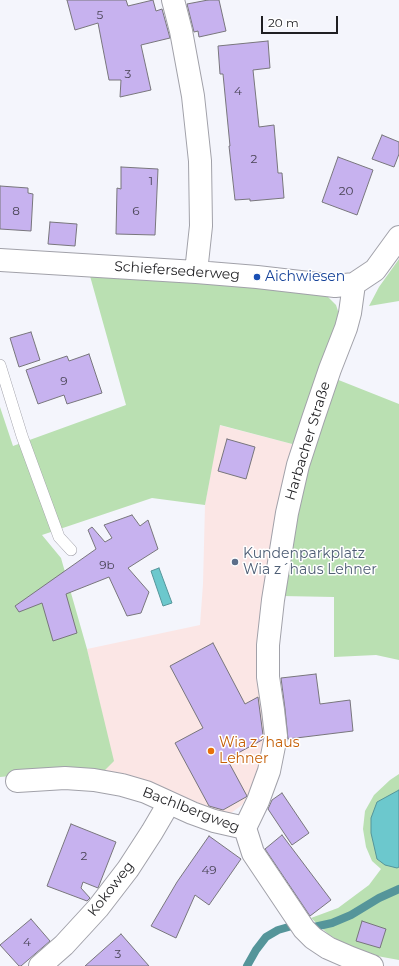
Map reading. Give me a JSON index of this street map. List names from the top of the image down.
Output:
{
  "streets": {
    "street": [
      "Schiefersederweg",
      "Harbacher Straße",
      "Bachlbergweg",
      "Kokoweg"
    ]
  },
  "crossings": [
    ["Schiefersederweg", "Harbacher Straße"],
    ["Harbacher Straße", "Bachlbergweg"],
    ["Bachlbergweg", "Kokoweg"]
  ],
  "places": ["Aichwiesen", "Kundenparkplatz Wia z´haus Lehner", "Wia z´haus Lehner"],
  "house_numbers": [
    "5",
    "3",
    "4",
    "2",
    "1",
    "20",
    "8",
    "6",
    "9",
    "9b",
    "2",
    "49",
    "4",
    "3"
  ],
  "scale_bar": "20 m"
}
